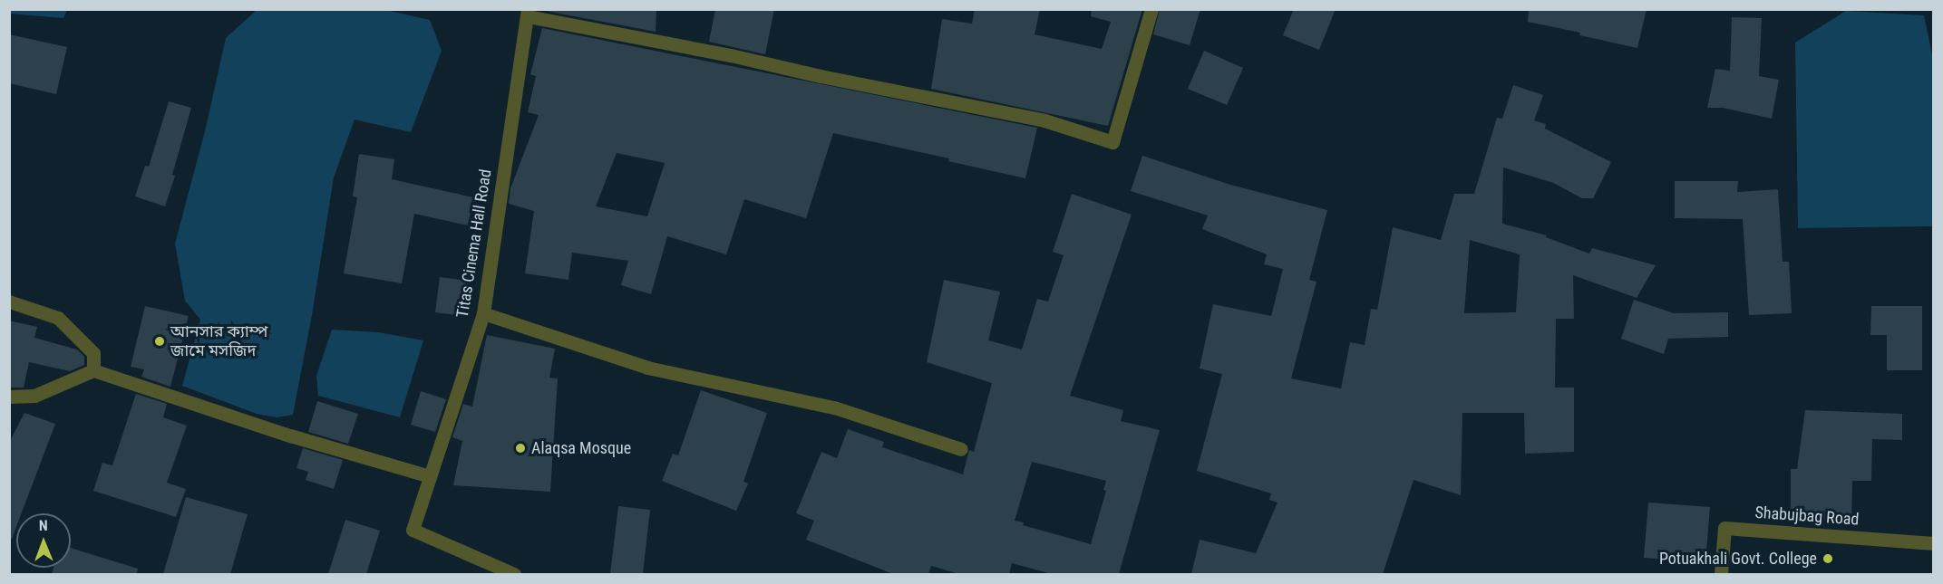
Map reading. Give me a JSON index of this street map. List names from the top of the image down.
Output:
{
  "streets": {
    "street": ["Titas Cinema Hall Road", "Shabujbag Road"]
  },
  "places": ["আনসার ক্যাম্প জামে মসজিদ", "Alaqsa Mosque", "Potuakhali Govt. College"],
  "north": "top"
}
